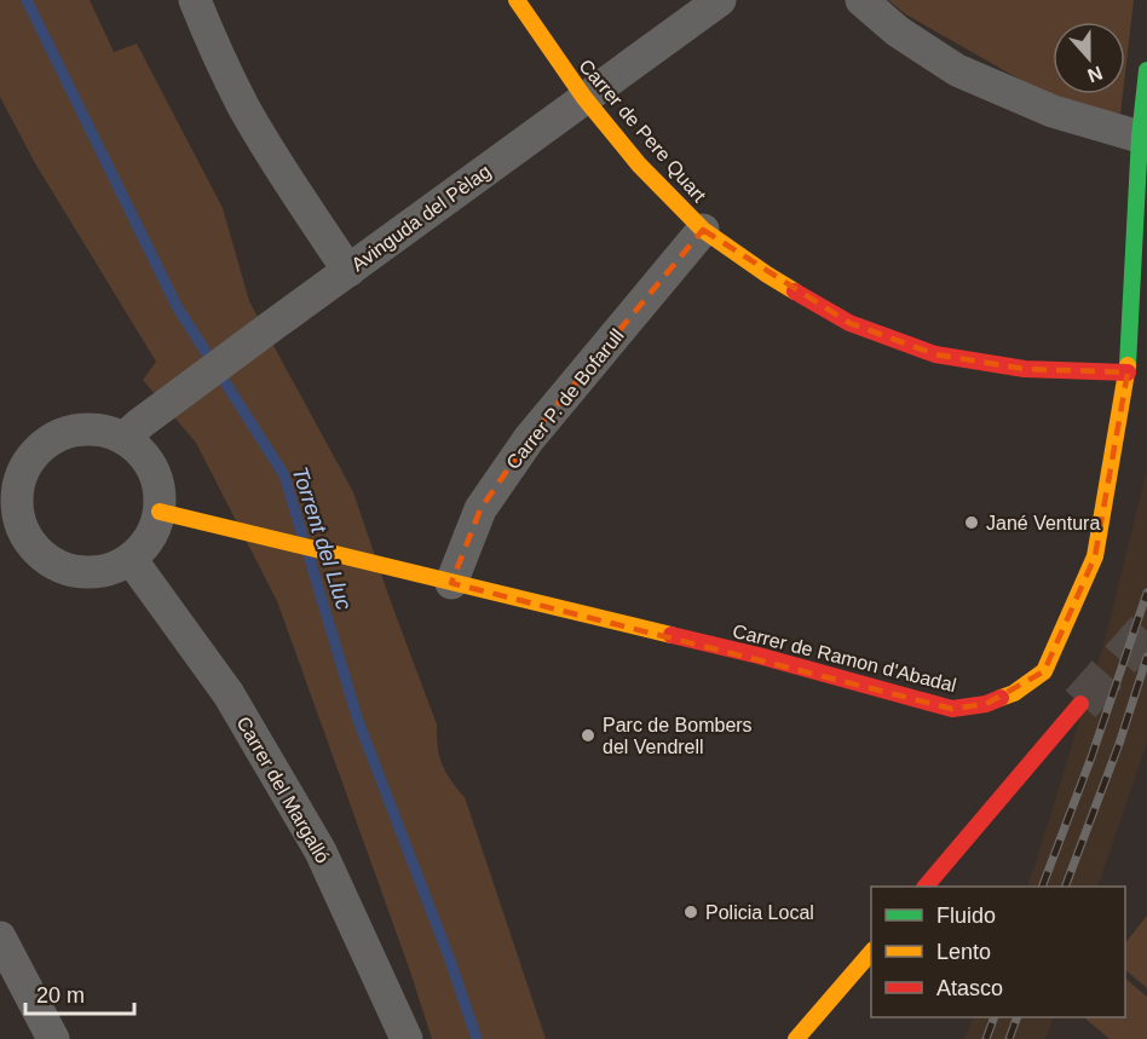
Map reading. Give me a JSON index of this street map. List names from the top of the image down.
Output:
{
  "streets": {
    "street": [
      "Carrer de Pere Quart",
      "Avinguda del Pèlag",
      "Carrer P. de Bofarull",
      "Carrer de Ramon d'Abadal",
      "Carrer del Margalló"
    ]
  },
  "crossings": [
    ["Carrer de Pere Quart", "Avinguda del Pèlag"],
    ["Carrer de Pere Quart", "Carrer P. de Bofarull"],
    ["Carrer de Pere Quart", "Carrer de Ramon d'Abadal"],
    ["Avinguda del Pèlag", "Carrer de Ramon d'Abadal"],
    ["Avinguda del Pèlag", "Carrer del Margalló"],
    ["Carrer P. de Bofarull", "Carrer de Ramon d'Abadal"],
    ["Carrer de Ramon d'Abadal", "Carrer del Margalló"]
  ],
  "water": ["Torrent del Lluc"],
  "places": ["Jané Ventura", "Parc de Bombers del Vendrell", "Policia Local"],
  "legend": ["Fluido", "Lento", "Atasco"],
  "scale_bar": "20 m",
  "north": "bottom"
}
